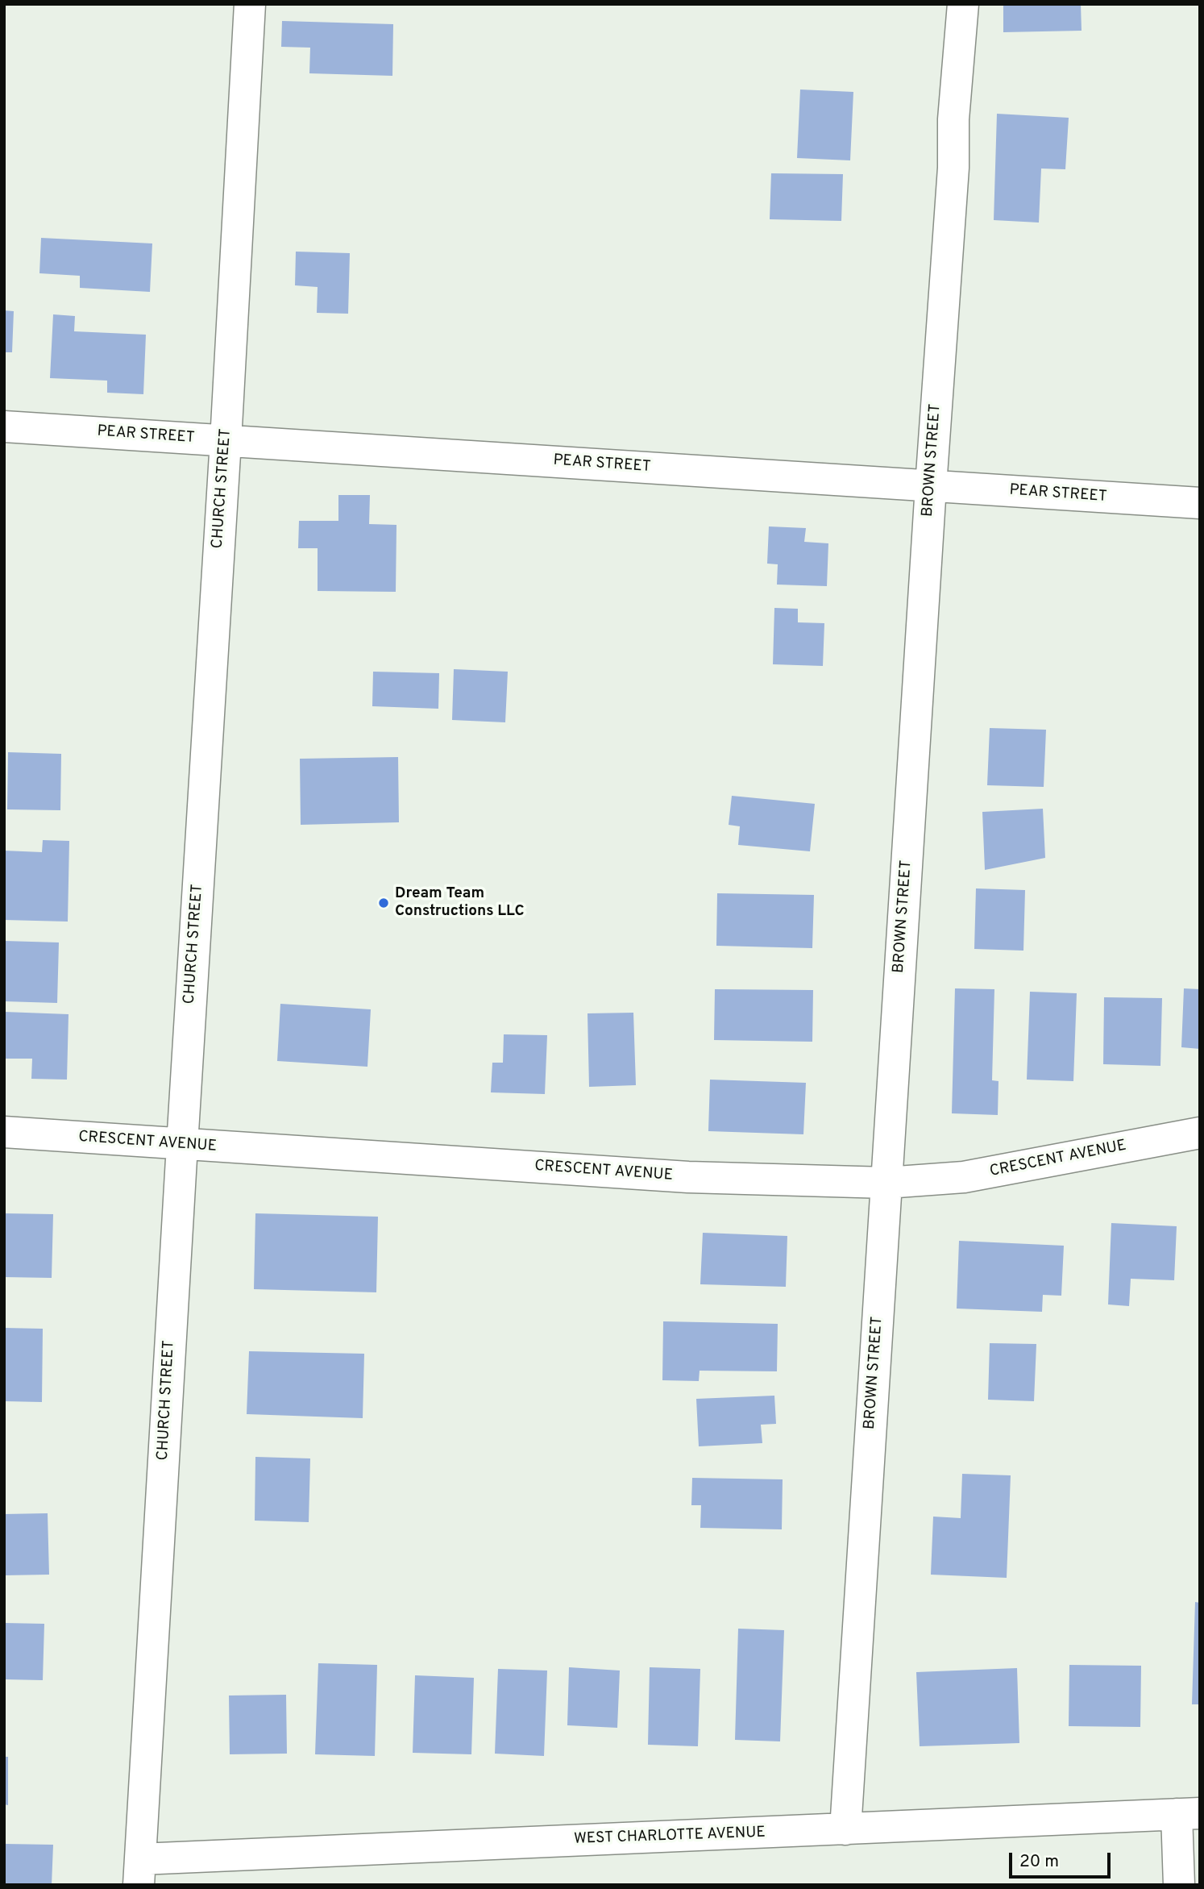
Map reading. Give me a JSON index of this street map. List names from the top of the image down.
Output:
{
  "streets": {
    "street": [
      "PEAR STREET",
      "BROWN STREET",
      "CHURCH STREET",
      "CRESCENT AVENUE",
      "WEST CHARLOTTE AVENUE"
    ]
  },
  "crossings": [
    ["PEAR STREET", "BROWN STREET"],
    ["PEAR STREET", "CHURCH STREET"],
    ["BROWN STREET", "CRESCENT AVENUE"],
    ["BROWN STREET", "WEST CHARLOTTE AVENUE"],
    ["CHURCH STREET", "CRESCENT AVENUE"],
    ["CHURCH STREET", "WEST CHARLOTTE AVENUE"]
  ],
  "places": ["Dream Team Constructions LLC"],
  "scale_bar": "20 m"
}
